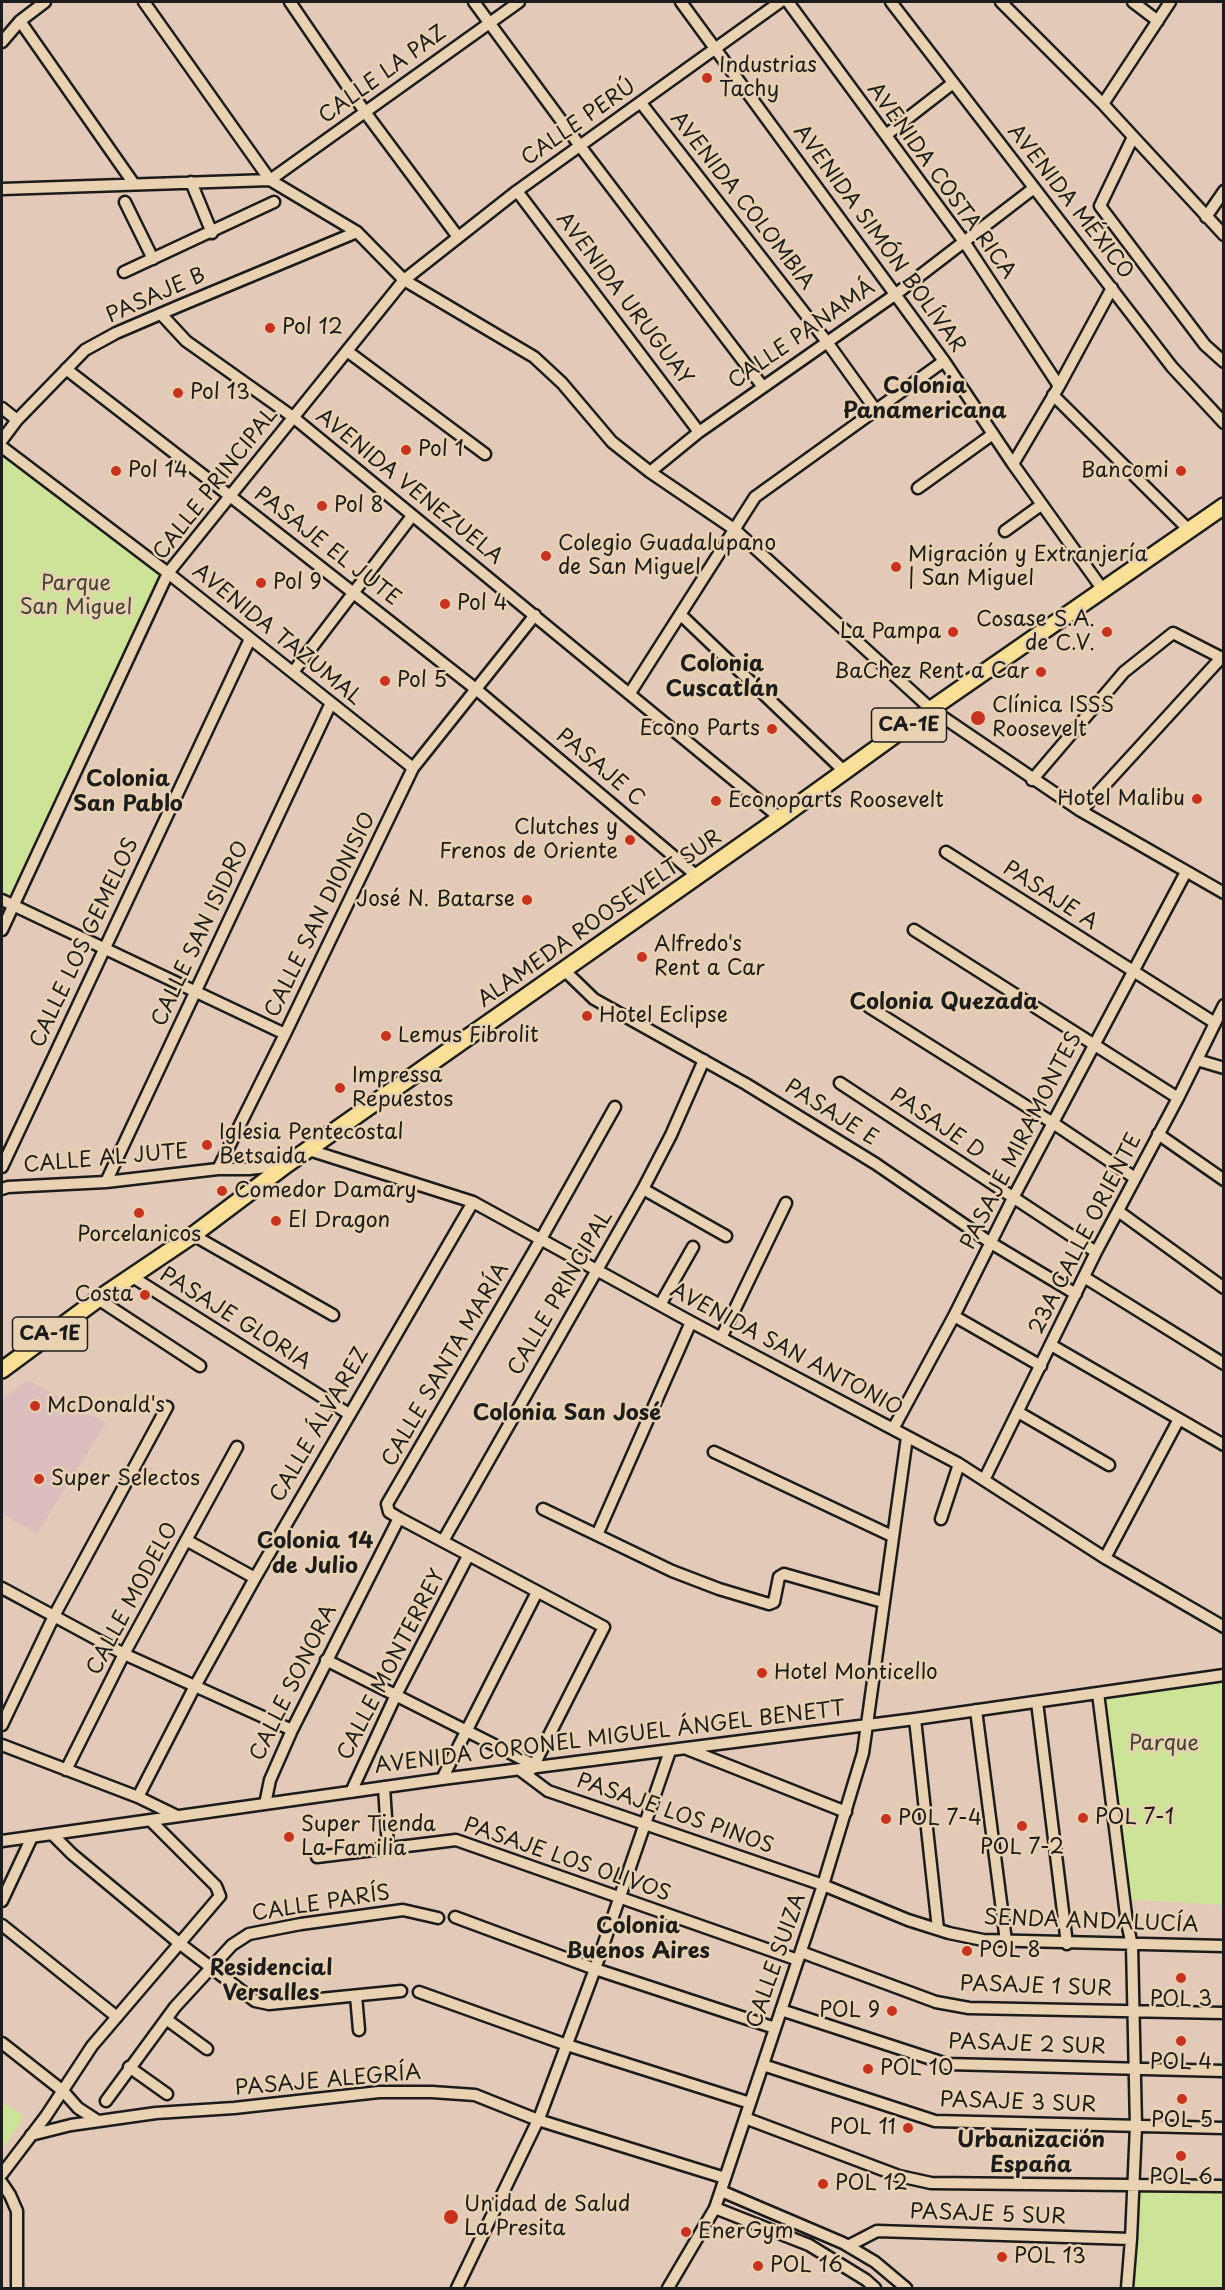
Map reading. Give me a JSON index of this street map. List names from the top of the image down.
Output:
{
  "streets": {
    "highway": ["CA-1E", "ALAMEDA ROOSEVELT SUR"],
    "street": [
      "CALLE LA PAZ",
      "CALLE PERÚ",
      "AVENIDA COSTA RICA",
      "AVENIDA COLOMBIA",
      "AVENIDA MÉXICO",
      "AVENIDA SIMÓN BOLÍVAR",
      "PASAJE B",
      "AVENIDA URUGUAY",
      "CALLE PANAMÁ",
      "CALLE PRINCIPAL",
      "AVENIDA VENEZUELA",
      "PASAJE EL JUTE",
      "AVENIDA TAZUMAL",
      "PASAJE C",
      "PASAJE A",
      "CALLE SAN DIONISIO",
      "CALLE SAN ISIDRO",
      "CALLE LOS GEMELOS",
      "PASAJE E",
      "PASAJE D",
      "PASAJE MIRAMONTES",
      "CALLE AL JUTE",
      "23A CALLE ORIENTE",
      "PASAJE GLORIA",
      "AVENIDA SAN ANTONIO",
      "CALLE SANTA MARÍA",
      "CALLE ÁLVAREZ",
      "CALLE MODELO",
      "CALLE MONTERREY",
      "CALLE SONORA",
      "AVENIDA CORONEL MIGUEL ÁNGEL BENETT",
      "PASAJE LOS PINOS",
      "PASAJE LOS OLIVOS",
      "CALLE PARÍS",
      "SENDA ANDALUCÍA",
      "CALLE SUIZA",
      "PASAJE 1 SUR",
      "PASAJE 2 SUR",
      "PASAJE ALEGRÍA",
      "PASAJE 3 SUR",
      "PASAJE 5 SUR"
    ]
  },
  "crossings": [
    ["CALLE PERÚ", "AVENIDA COLOMBIA"],
    ["CALLE PERÚ", "AVENIDA SIMÓN BOLÍVAR"],
    ["CALLE PERÚ", "AVENIDA URUGUAY"],
    ["CALLE PERÚ", "CALLE PRINCIPAL"],
    ["AVENIDA COSTA RICA", "CALLE PANAMÁ"],
    ["AVENIDA COSTA RICA", "ALAMEDA ROOSEVELT SUR"],
    ["AVENIDA COLOMBIA", "CALLE PANAMÁ"],
    ["AVENIDA MÉXICO", "CALLE PANAMÁ"],
    ["AVENIDA SIMÓN BOLÍVAR", "CALLE PANAMÁ"],
    ["AVENIDA SIMÓN BOLÍVAR", "ALAMEDA ROOSEVELT SUR"],
    ["PASAJE B", "AVENIDA VENEZUELA"],
    ["PASAJE B", "PASAJE EL JUTE"],
    ["AVENIDA URUGUAY", "CALLE PANAMÁ"],
    ["CALLE PRINCIPAL", "AVENIDA VENEZUELA"],
    ["CALLE PRINCIPAL", "PASAJE EL JUTE"],
    ["CALLE PRINCIPAL", "AVENIDA TAZUMAL"],
    ["CALLE PRINCIPAL", "PASAJE E"],
    ["CALLE PRINCIPAL", "AVENIDA SAN ANTONIO"],
    ["AVENIDA VENEZUELA", "CALLE SAN DIONISIO"],
    ["PASAJE EL JUTE", "PASAJE C"],
    ["PASAJE EL JUTE", "CALLE SAN DIONISIO"],
    ["AVENIDA TAZUMAL", "CALLE SAN DIONISIO"],
    ["AVENIDA TAZUMAL", "CALLE SAN ISIDRO"],
    ["AVENIDA TAZUMAL", "CALLE LOS GEMELOS"],
    ["PASAJE C", "CALLE SAN DIONISIO"],
    ["PASAJE C", "ALAMEDA ROOSEVELT SUR"],
    ["PASAJE A", "PASAJE MIRAMONTES"],
    ["PASAJE A", "23A CALLE ORIENTE"],
    ["CALLE SAN DIONISIO", "CALLE AL JUTE"],
    ["ALAMEDA ROOSEVELT SUR", "PASAJE E"],
    ["ALAMEDA ROOSEVELT SUR", "CALLE AL JUTE"],
    ["ALAMEDA ROOSEVELT SUR", "PASAJE GLORIA"],
    ["ALAMEDA ROOSEVELT SUR", "AVENIDA SAN ANTONIO"],
    ["CALLE SAN ISIDRO", "CALLE AL JUTE"],
    ["PASAJE E", "PASAJE MIRAMONTES"],
    ["PASAJE E", "23A CALLE ORIENTE"],
    ["PASAJE D", "PASAJE MIRAMONTES"],
    ["PASAJE D", "23A CALLE ORIENTE"],
    ["PASAJE MIRAMONTES", "AVENIDA SAN ANTONIO"],
    ["23A CALLE ORIENTE", "AVENIDA SAN ANTONIO"],
    ["PASAJE GLORIA", "CALLE ÁLVAREZ"],
    ["AVENIDA SAN ANTONIO", "CALLE SANTA MARÍA"],
    ["AVENIDA SAN ANTONIO", "CALLE ÁLVAREZ"],
    ["AVENIDA SAN ANTONIO", "CALLE SUIZA"],
    ["CALLE SANTA MARÍA", "CALLE SONORA"],
    ["CALLE MONTERREY", "AVENIDA CORONEL MIGUEL ÁNGEL BENETT"],
    ["CALLE SONORA", "AVENIDA CORONEL MIGUEL ÁNGEL BENETT"],
    ["AVENIDA CORONEL MIGUEL ÁNGEL BENETT", "PASAJE LOS PINOS"],
    ["AVENIDA CORONEL MIGUEL ÁNGEL BENETT", "CALLE SUIZA"],
    ["PASAJE LOS PINOS", "SENDA ANDALUCÍA"],
    ["PASAJE LOS PINOS", "CALLE SUIZA"],
    ["PASAJE LOS OLIVOS", "CALLE SUIZA"],
    ["PASAJE LOS OLIVOS", "PASAJE 1 SUR"],
    ["SENDA ANDALUCÍA", "CALLE SUIZA"],
    ["CALLE SUIZA", "PASAJE 1 SUR"],
    ["CALLE SUIZA", "PASAJE 2 SUR"],
    ["CALLE SUIZA", "PASAJE ALEGRÍA"],
    ["CALLE SUIZA", "PASAJE 3 SUR"]
  ],
  "districts": [
    "Colonia Panamericana",
    "Colonia Cuscatlán",
    "Colonia San Pablo",
    "Colonia Quezada",
    "Colonia San José",
    "Colonia 14 de Julio",
    "Colonia Buenos Aires",
    "Residencial Versalles",
    "Urbanización España"
  ],
  "parks": ["Parque San Miguel", "Parque"],
  "places": [
    "Industrias Tachy",
    "Pol 12",
    "Pol 13",
    "Pol 1",
    "Pol 14",
    "Bancomi",
    "Pol 8",
    "Colegio Guadalupano de San Miguel",
    "Migración y Extranjería | San Miguel",
    "Pol 9",
    "Pol 4",
    "La Pampa",
    "Cosase S.A. de C.V.",
    "BaChez Rent a Car",
    "Pol 5",
    "Clínica ISSS Roosevelt",
    "Econo Parts",
    "Hotel Malibu",
    "Econoparts Roosevelt",
    "Clutches y Frenos de Oriente",
    "José N. Batarse",
    "Alfredo's Rent a Car",
    "Hotel Eclipse",
    "Lemus Fibrolit",
    "Impressa Repuestos",
    "Iglesia Pentecostal Betsaida",
    "Comedor Damary",
    "Porcelanicos",
    "El Dragon",
    "Costa",
    "McDonald's",
    "Super Selectos",
    "Hotel Monticello",
    "POL 7-1",
    "POL 7-4",
    "POL 7-2",
    "Super Tienda La Familia",
    "POL 8",
    "POL 3",
    "POL 9",
    "POL 4",
    "POL 10",
    "POL 5",
    "POL 11",
    "POL 6",
    "POL 12",
    "Unidad de Salud La Presita",
    "EnerGym",
    "POL 13",
    "POL 16"
  ]
}
